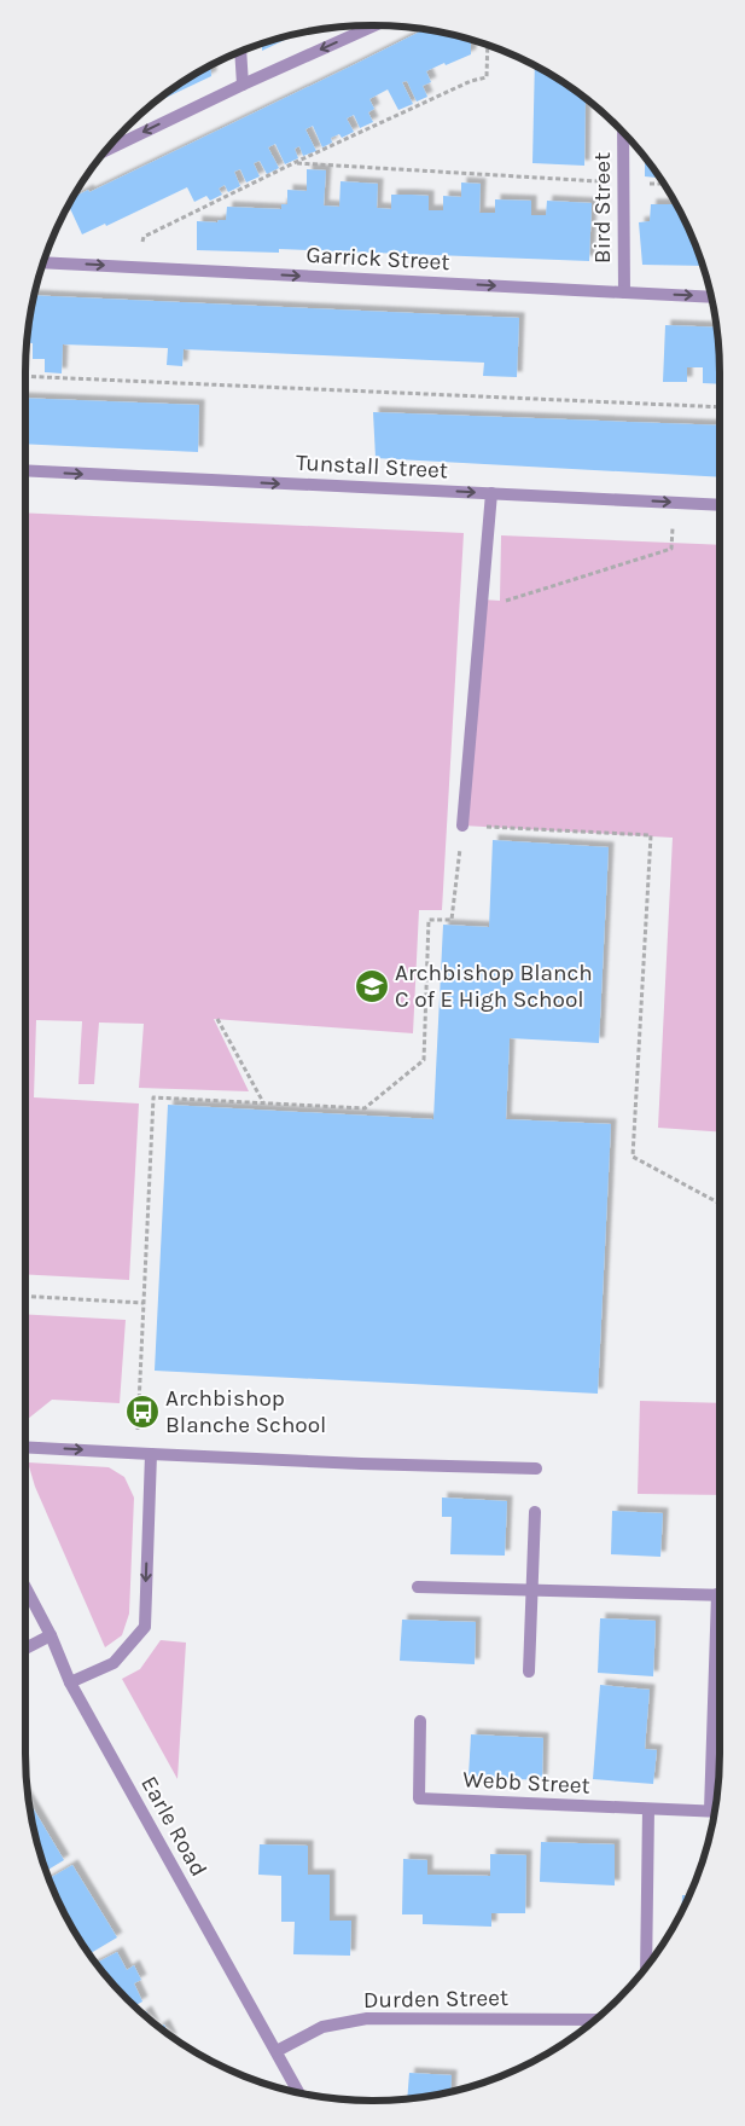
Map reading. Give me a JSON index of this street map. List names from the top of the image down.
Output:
{
  "streets": {
    "street": [
      "Bird Street",
      "Garrick Street",
      "Tunstall Street",
      "Webb Street",
      "Earle Road",
      "Durden Street"
    ]
  },
  "crossings": [
    ["Bird Street", "Garrick Street"],
    ["Earle Road", "Durden Street"]
  ],
  "one_way": ["Garrick Street", "Tunstall Street"],
  "places": {
    "school or university": ["Archbishop Blanch C of E High School"],
    "bus stop": ["Archbishop Blanche School"]
  }
}
